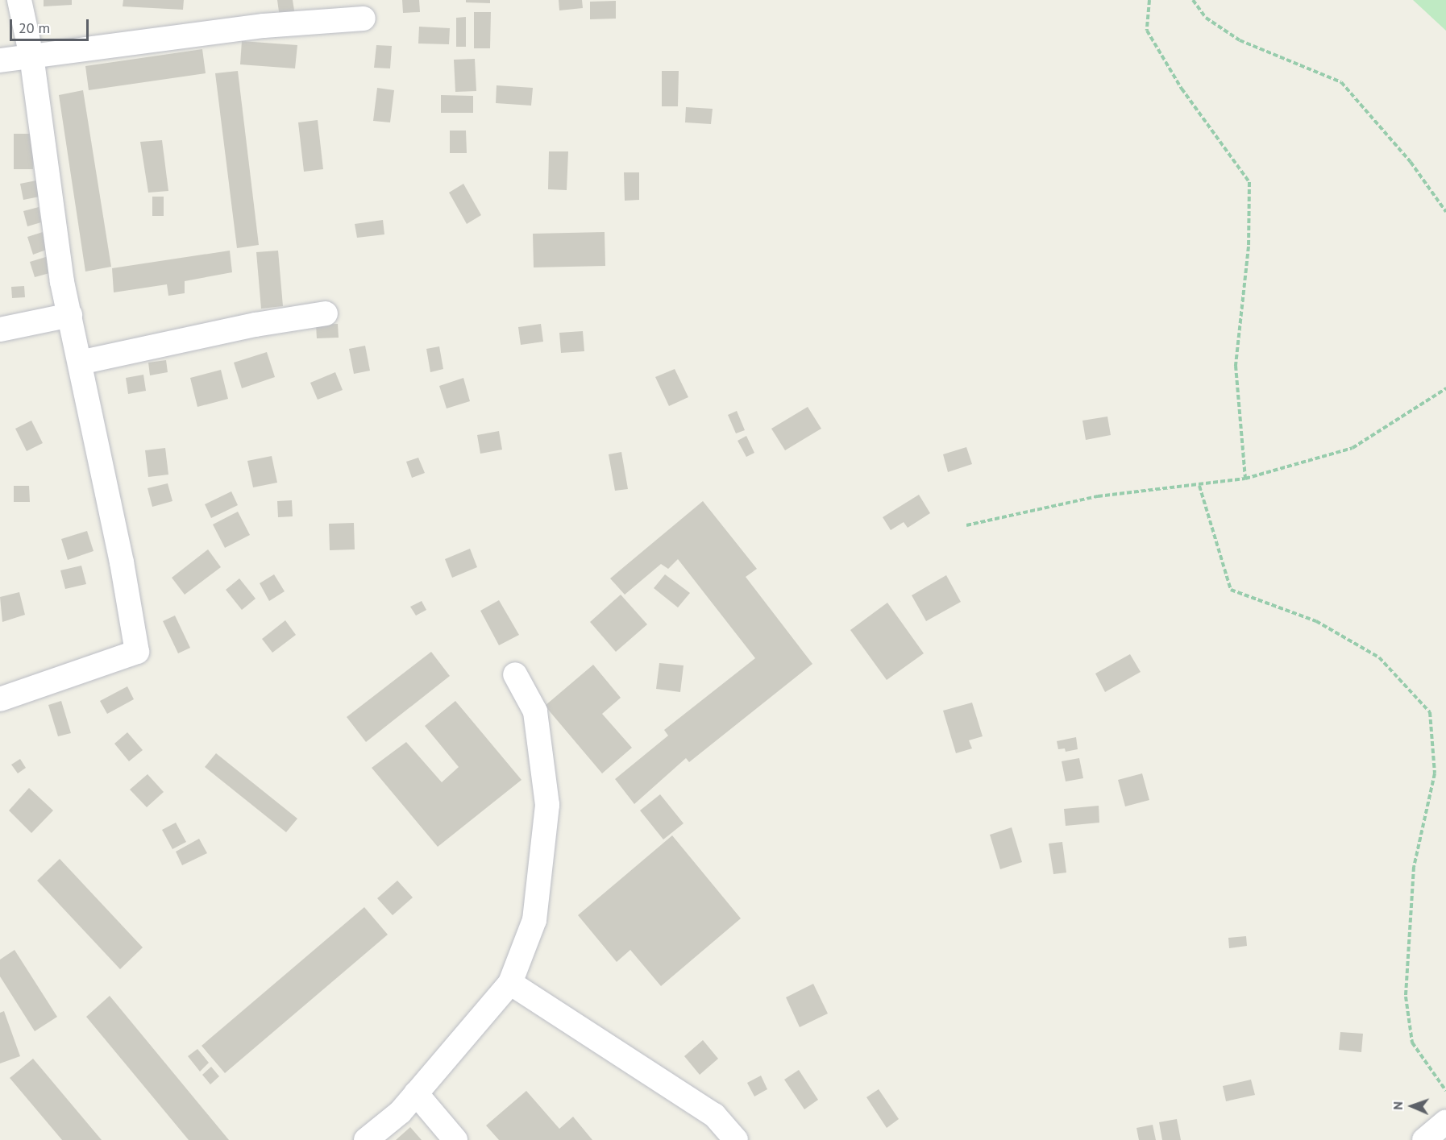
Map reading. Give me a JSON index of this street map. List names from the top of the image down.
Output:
{
  "scale_bar": "20 m",
  "north": "left"
}
